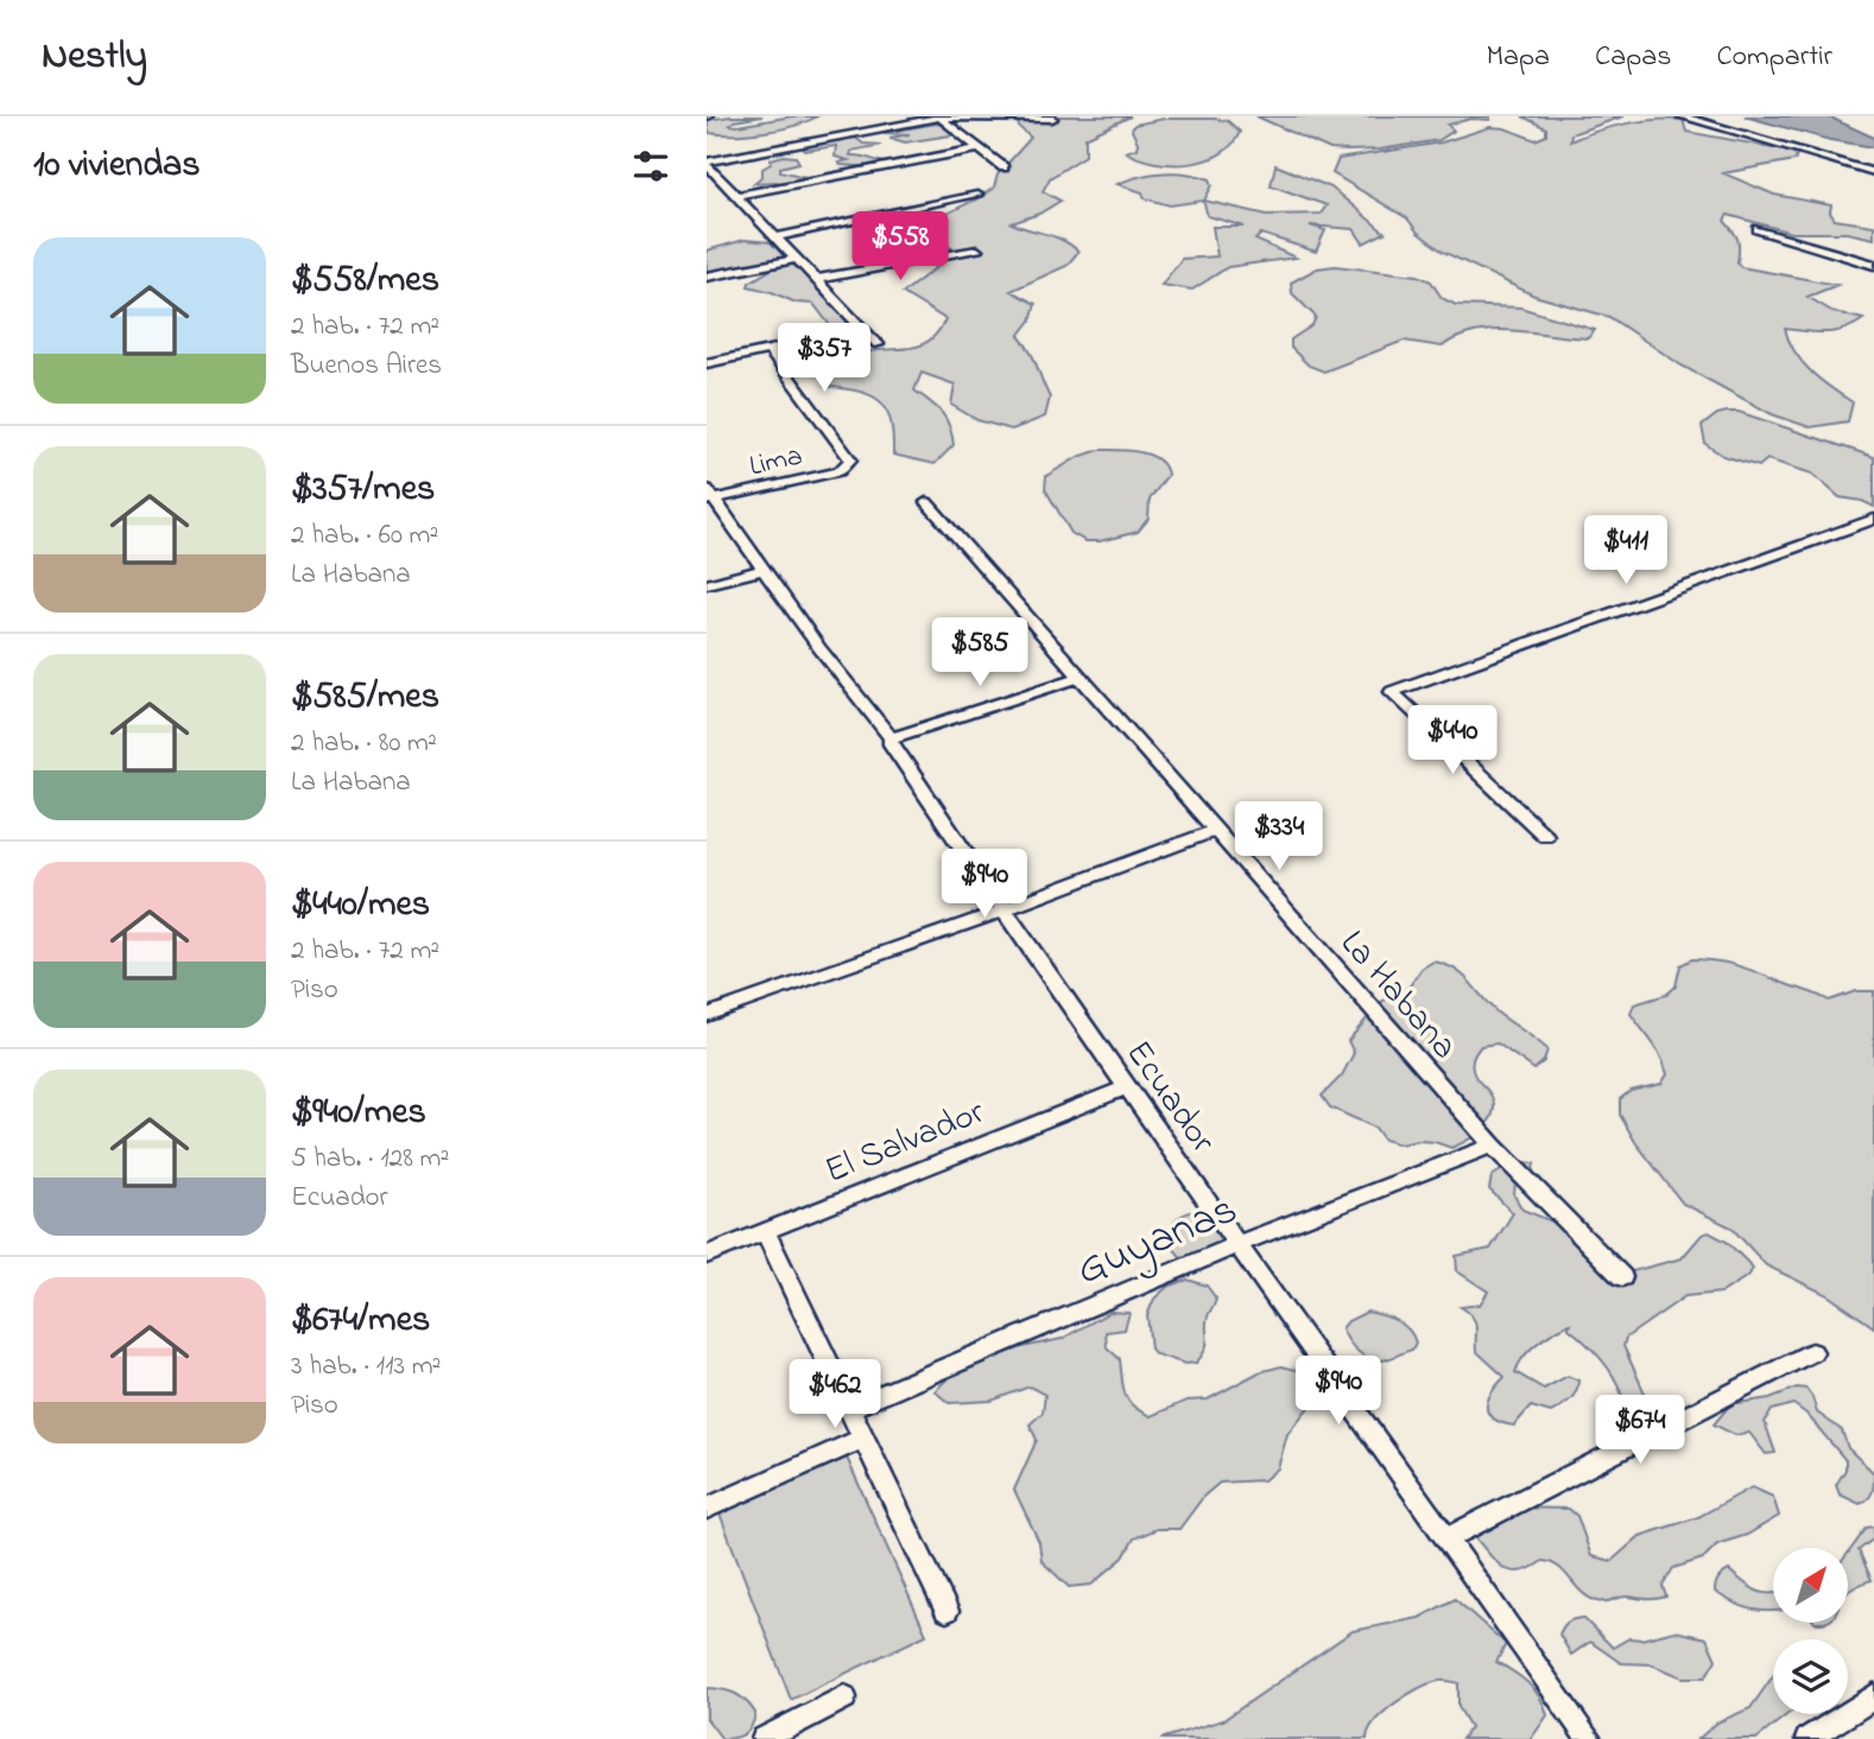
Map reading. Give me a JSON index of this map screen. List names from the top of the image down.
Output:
{
  "streets": {
    "street": [
      "Lima",
      "La Habana",
      "Ecuador",
      "El Salvador",
      "Guyanas"
    ]
  },
  "crossings": [
    ["Lima", "Ecuador"],
    ["La Habana", "Guyanas"],
    ["Ecuador", "El Salvador"],
    ["Ecuador", "Guyanas"]
  ],
  "north": "top right",
  "page": {
    "header": "Nestly",
    "nav": ["Mapa", "Capas", "Compartir"],
    "heading": "10 viviendas",
    "price": [
      "$558",
      "$357",
      "$411",
      "$585",
      "$440",
      "$334",
      "$940",
      "$940",
      "$462",
      "$674"
    ],
    "list": [
      {
        "name": "$558/mes",
        "note": "2 hab. · 72 m² · Buenos Aires"
      },
      {
        "name": "$357/mes",
        "note": "2 hab. · 60 m² · La Habana"
      },
      {
        "name": "$585/mes",
        "note": "2 hab. · 80 m² · La Habana"
      },
      {
        "name": "$440/mes",
        "note": "2 hab. · 72 m² · Piso"
      },
      {
        "name": "$940/mes",
        "note": "5 hab. · 128 m² · Ecuador"
      },
      {
        "name": "$674/mes",
        "note": "3 hab. · 113 m² · Piso"
      }
    ]
  }
}
